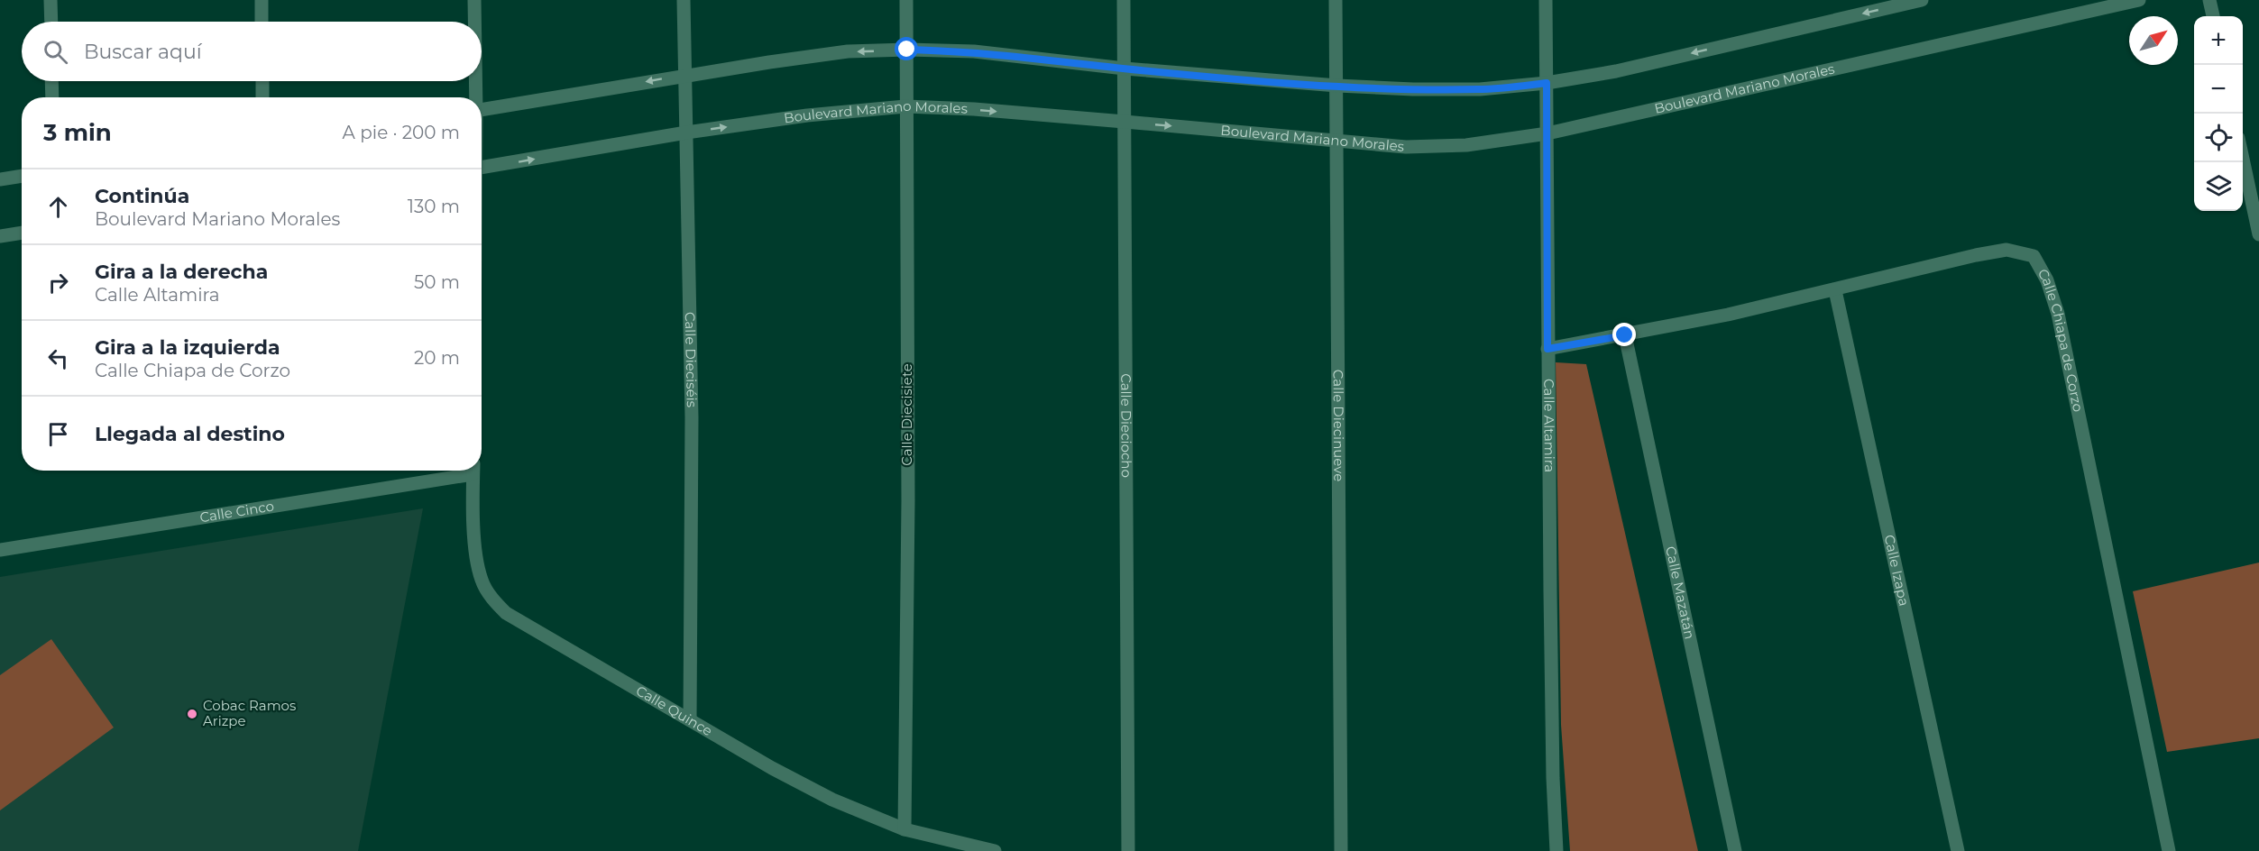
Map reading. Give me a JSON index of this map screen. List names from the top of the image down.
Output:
{
  "streets": {
    "street": [
      "Boulevard Mariano Morales",
      "Calle Chiapa de Corzo",
      "Calle Dieciséis",
      "Calle Diecisiete",
      "Calle Dieciocho",
      "Calle Diecinueve",
      "Calle Altamira",
      "Calle Cinco",
      "Calle Izapa",
      "Calle Mazatán",
      "Calle Quince"
    ]
  },
  "crossings": [
    ["Boulevard Mariano Morales", "Calle Dieciséis"],
    ["Boulevard Mariano Morales", "Calle Diecisiete"],
    ["Boulevard Mariano Morales", "Calle Dieciocho"],
    ["Boulevard Mariano Morales", "Calle Diecinueve"],
    ["Boulevard Mariano Morales", "Calle Altamira"],
    ["Calle Chiapa de Corzo", "Calle Altamira"],
    ["Calle Chiapa de Corzo", "Calle Izapa"],
    ["Calle Chiapa de Corzo", "Calle Mazatán"],
    ["Calle Dieciséis", "Calle Quince"],
    ["Calle Diecisiete", "Calle Quince"]
  ],
  "places": ["Cobac Ramos Arizpe"],
  "north": "top right",
  "page": {
    "map_buttons": ["+", "−"],
    "search": "Buscar aquí",
    "heading": ["3 min", "A pie · 200 m"],
    "list": [
      ["Continúa", "Boulevard Mariano Morales", "130 m"],
      ["Gira a la derecha", "Calle Altamira", "50 m"],
      ["Gira a la izquierda", "Calle Chiapa de Corzo", "20 m"],
      "Llegada al destino"
    ]
  }
}
